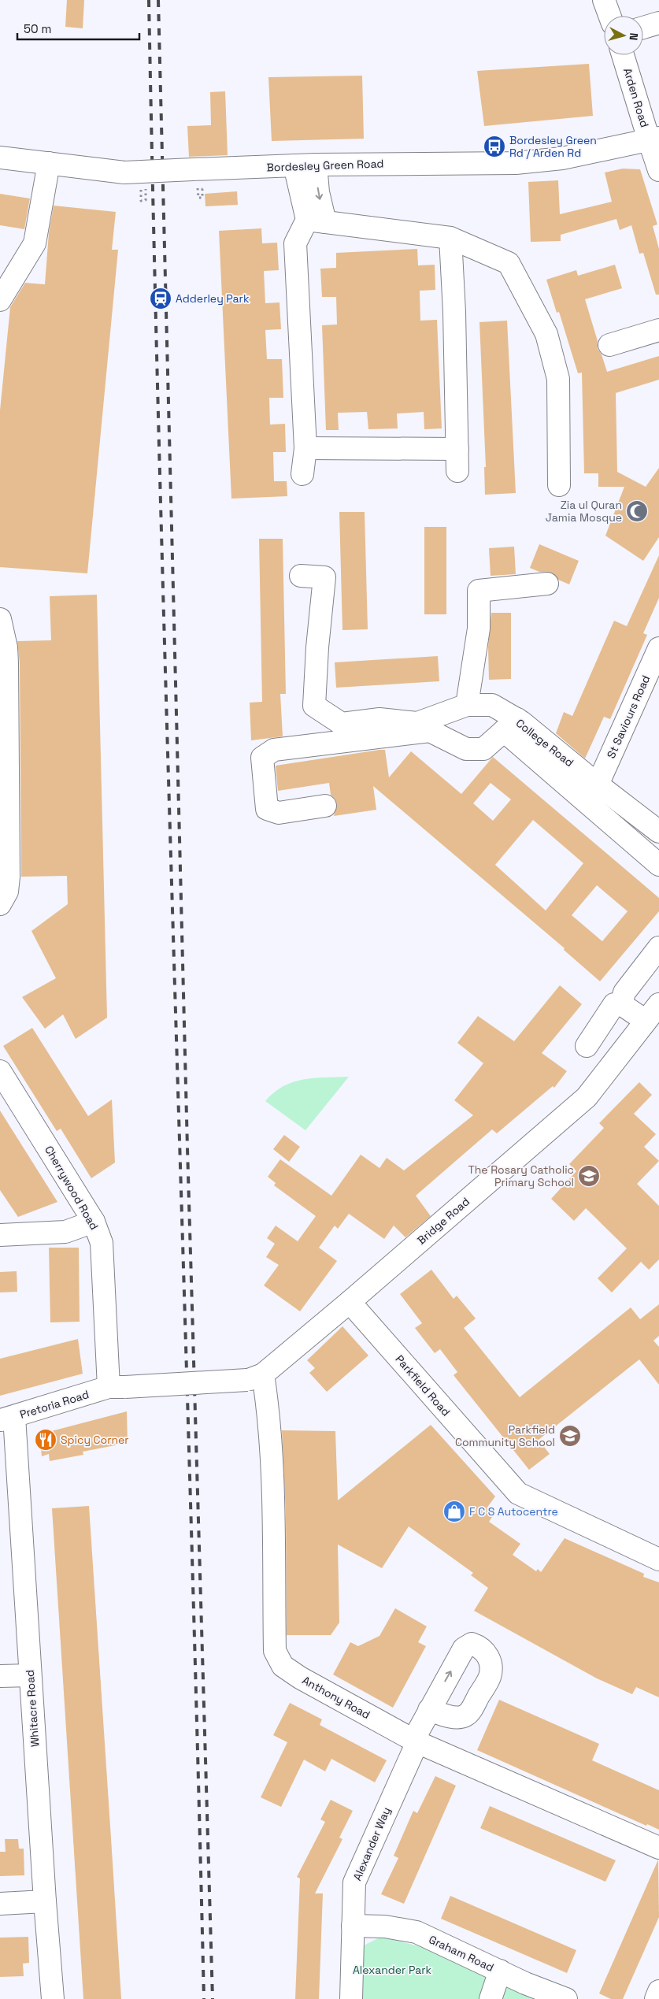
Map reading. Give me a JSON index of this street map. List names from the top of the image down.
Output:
{
  "streets": {
    "street": [
      "Arden Road",
      "Bordesley Green Road",
      "St Saviours Road",
      "College Road",
      "Cherrywood Road",
      "Bridge Road",
      "Parkfield Road",
      "Pretoria Road",
      "Anthony Road",
      "Whitacre Road",
      "Alexander Way",
      "Graham Road"
    ]
  },
  "crossings": [
    ["Arden Road", "Bordesley Green Road"],
    ["St Saviours Road", "College Road"],
    ["Cherrywood Road", "Pretoria Road"],
    ["Bridge Road", "Parkfield Road"],
    ["Bridge Road", "Anthony Road"],
    ["Pretoria Road", "Whitacre Road"],
    ["Anthony Road", "Alexander Way"],
    ["Alexander Way", "Graham Road"]
  ],
  "parks": ["Alexander Park"],
  "places": {
    "bus stop": ["Bordesley Green Rd / Arden Rd"],
    "station": ["Adderley Park"],
    "mosque": ["Zia ul Quran Jamia Mosque"],
    "school or university": ["The Rosary Catholic Primary School", "Parkfield Community School"],
    "restaurant": ["Spicy Corner"],
    "shop": ["F C S Autocentre"]
  },
  "scale_bar": "50 m",
  "north": "right"
}
